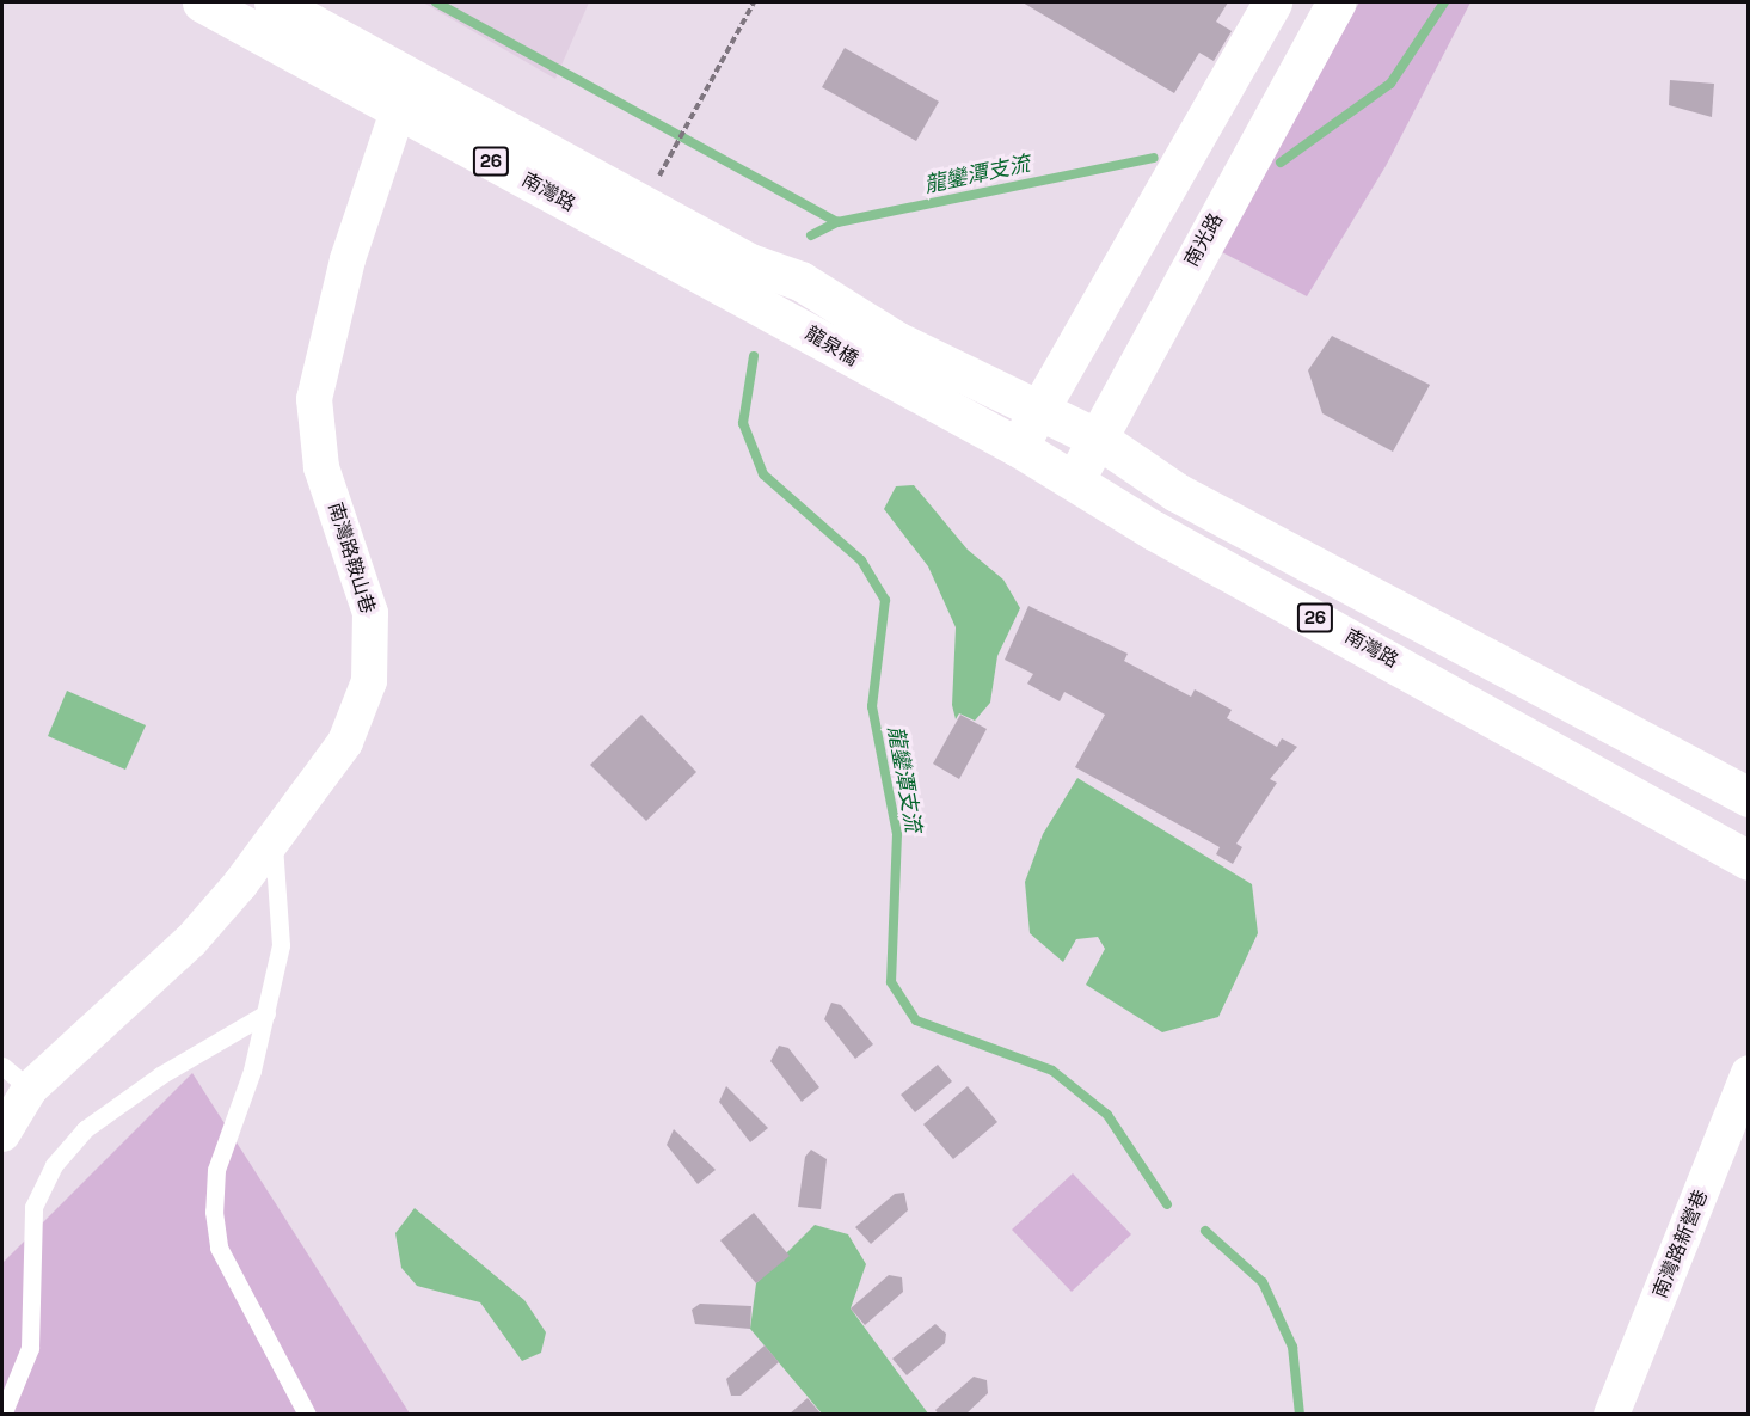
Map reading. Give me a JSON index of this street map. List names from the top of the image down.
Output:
{
  "streets": {
    "main road": [
      "26",
      "南灣路",
      "南光路",
      "龍泉橋"
    ],
    "street": ["南灣路鞍山巷", "南灣路新營巷"]
  },
  "crossings": [
    ["26", "南光路"],
    ["26", "龍泉橋"],
    ["南灣路", "南光路"],
    ["南灣路", "龍泉橋"],
    ["南灣路", "南灣路鞍山巷"]
  ],
  "water": ["龍鑾潭支流"]
}
